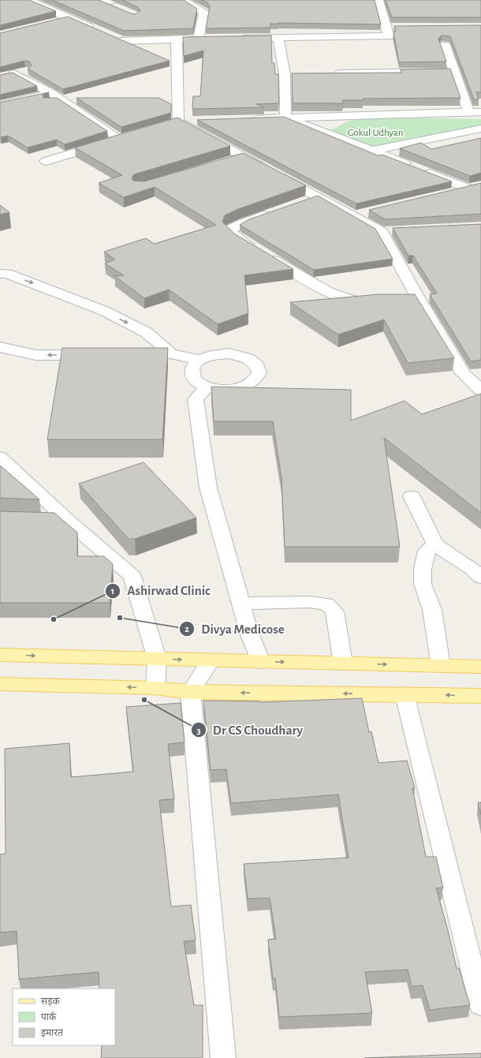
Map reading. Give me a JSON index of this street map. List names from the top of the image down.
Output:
{
  "parks": ["Gokul Udhyan"],
  "places": ["Divya Medicose", "Ashirwad Clinic", "Dr CS Choudhary"],
  "legend": ["सड़क", "पार्क", "इमारत"]
}
